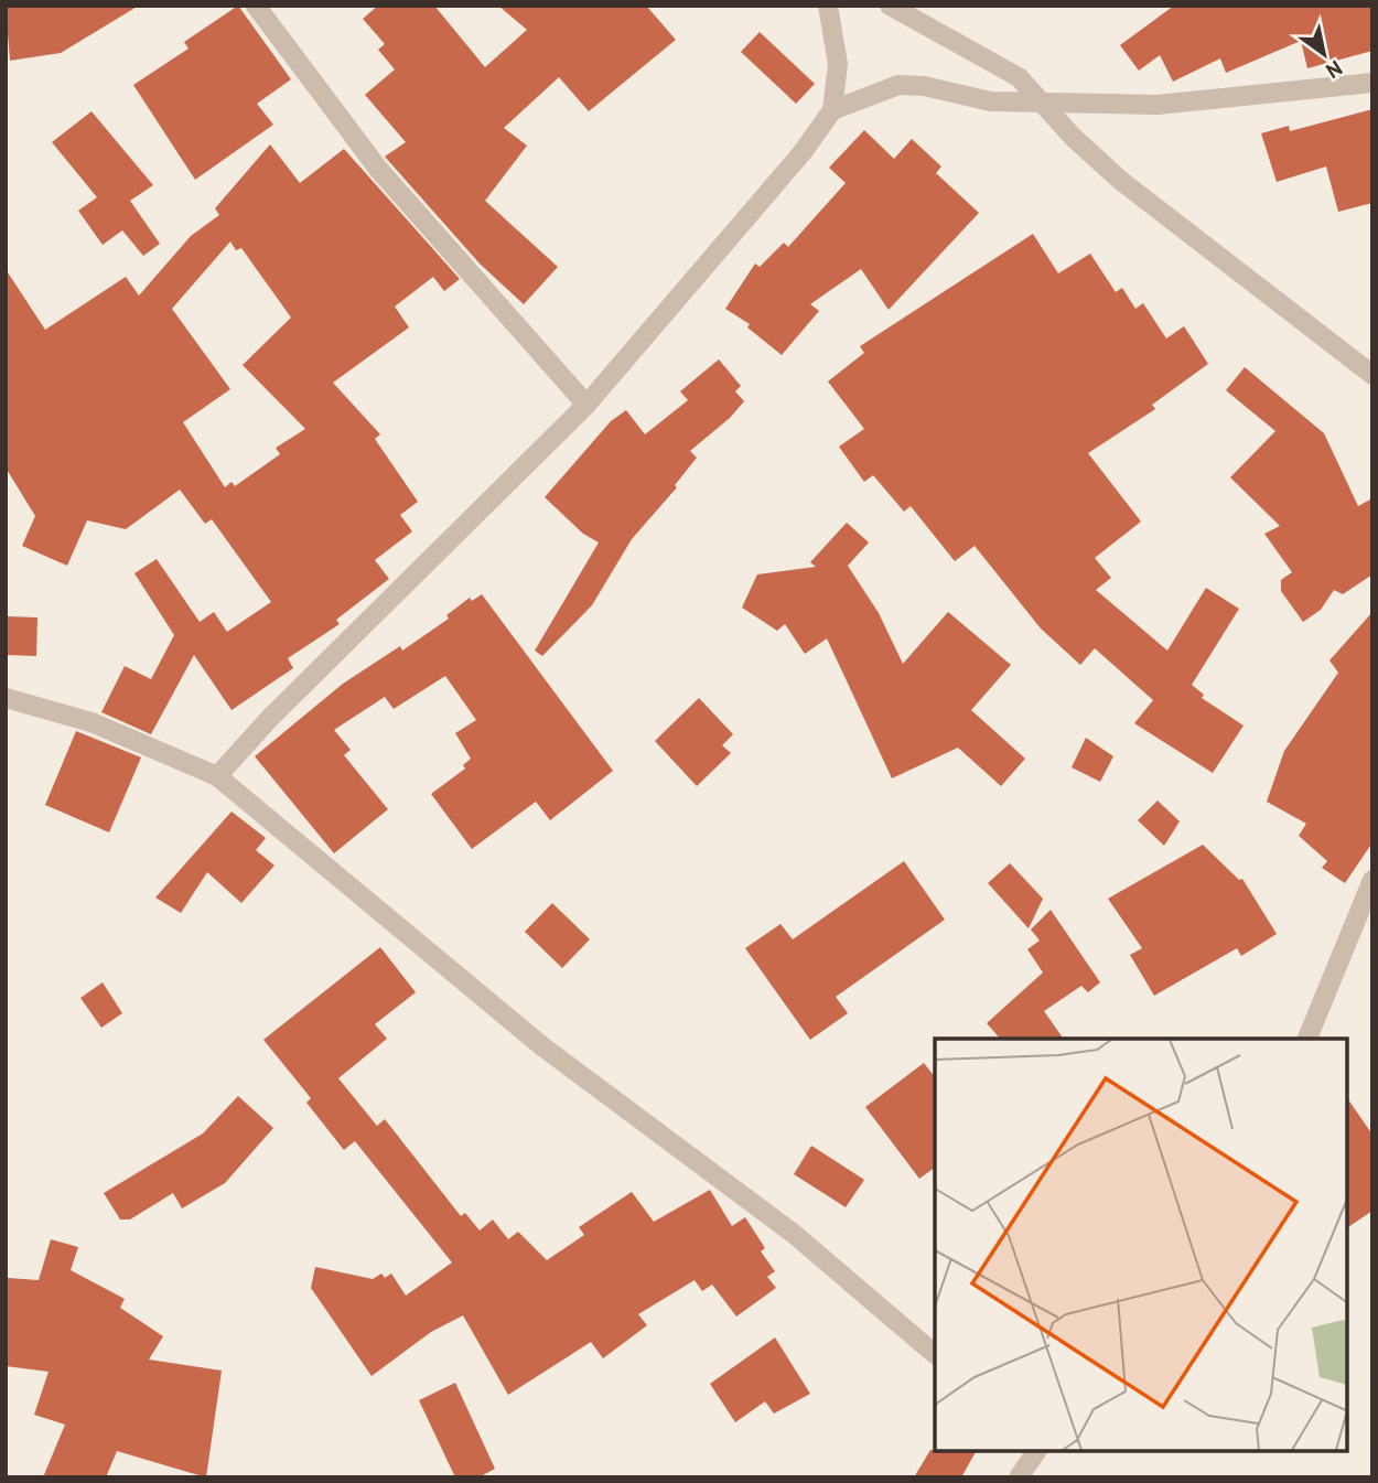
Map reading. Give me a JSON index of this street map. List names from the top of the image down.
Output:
{
  "north": "bottom right"
}
